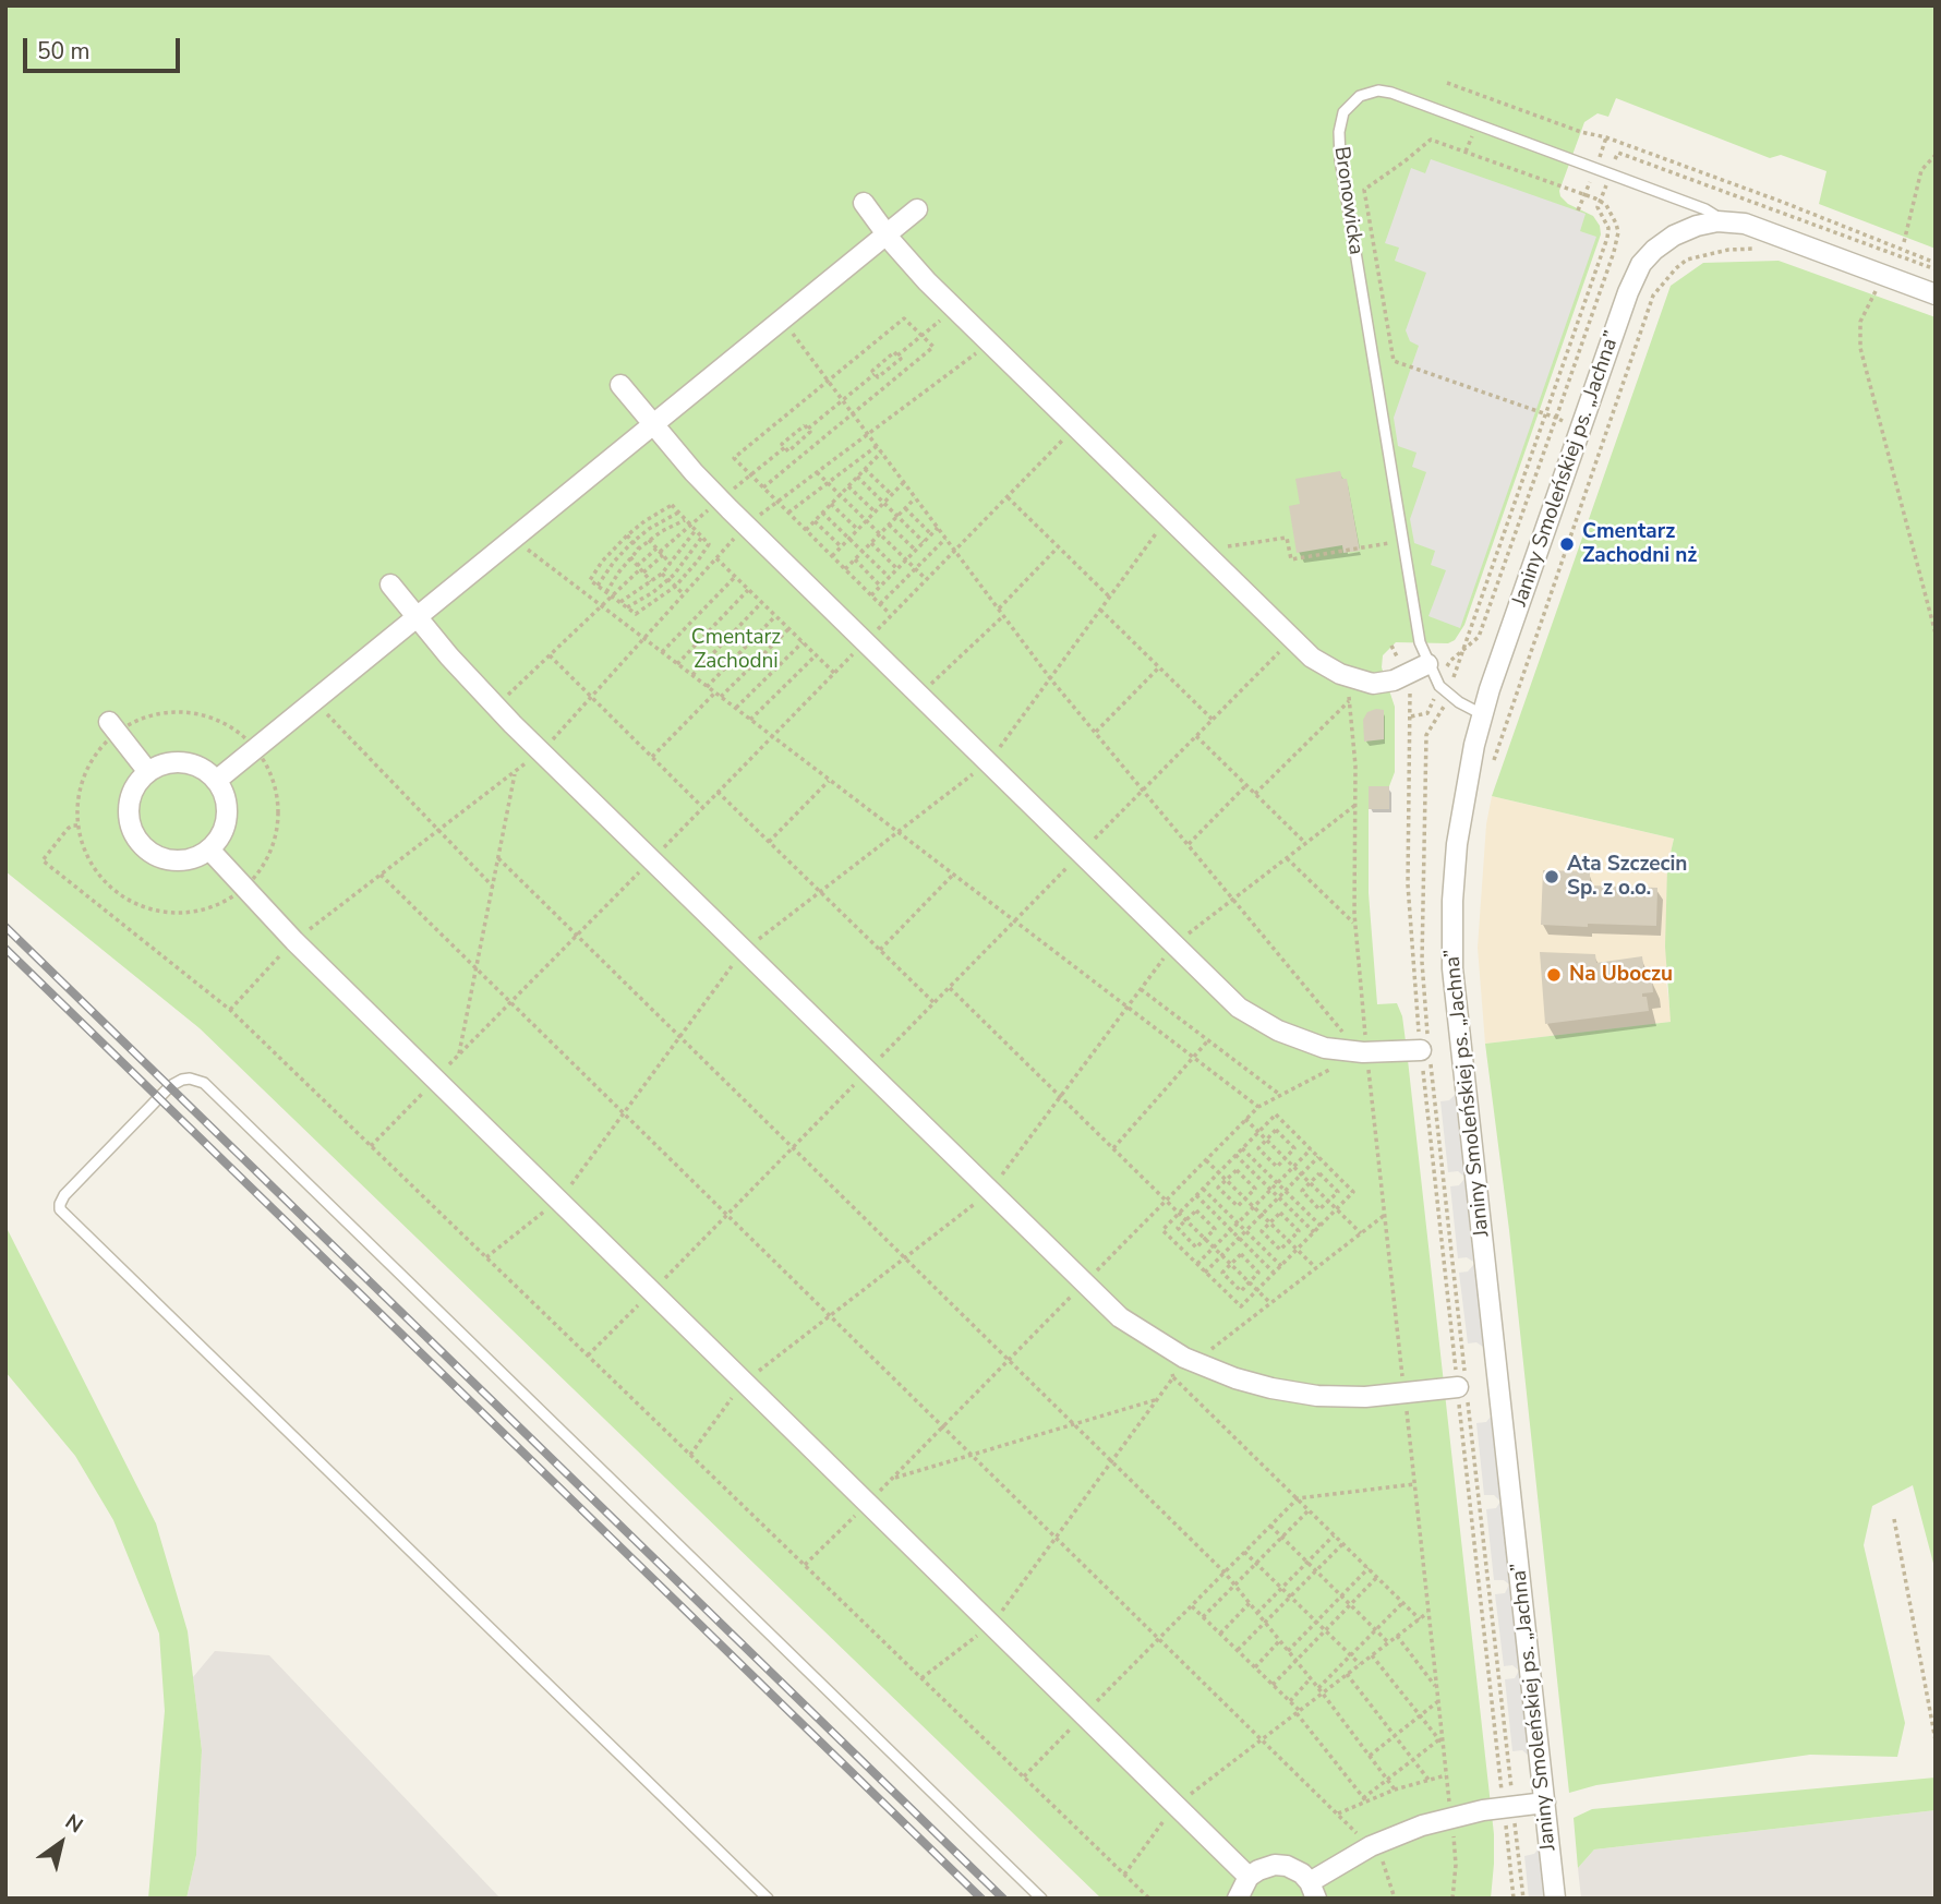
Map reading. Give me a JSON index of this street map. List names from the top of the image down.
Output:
{
  "streets": {
    "street": ["Bronowicka", "Janiny Smoleńskiej ps. „Jachna”"]
  },
  "crossings": [
    ["Bronowicka", "Janiny Smoleńskiej ps. „Jachna”"]
  ],
  "parks": ["Cmentarz Zachodni"],
  "places": ["Cmentarz Zachodni nż", "Ata Szczecin Sp. z o.o.", "Na Uboczu"],
  "scale_bar": "50 m",
  "north": "top right"
}
